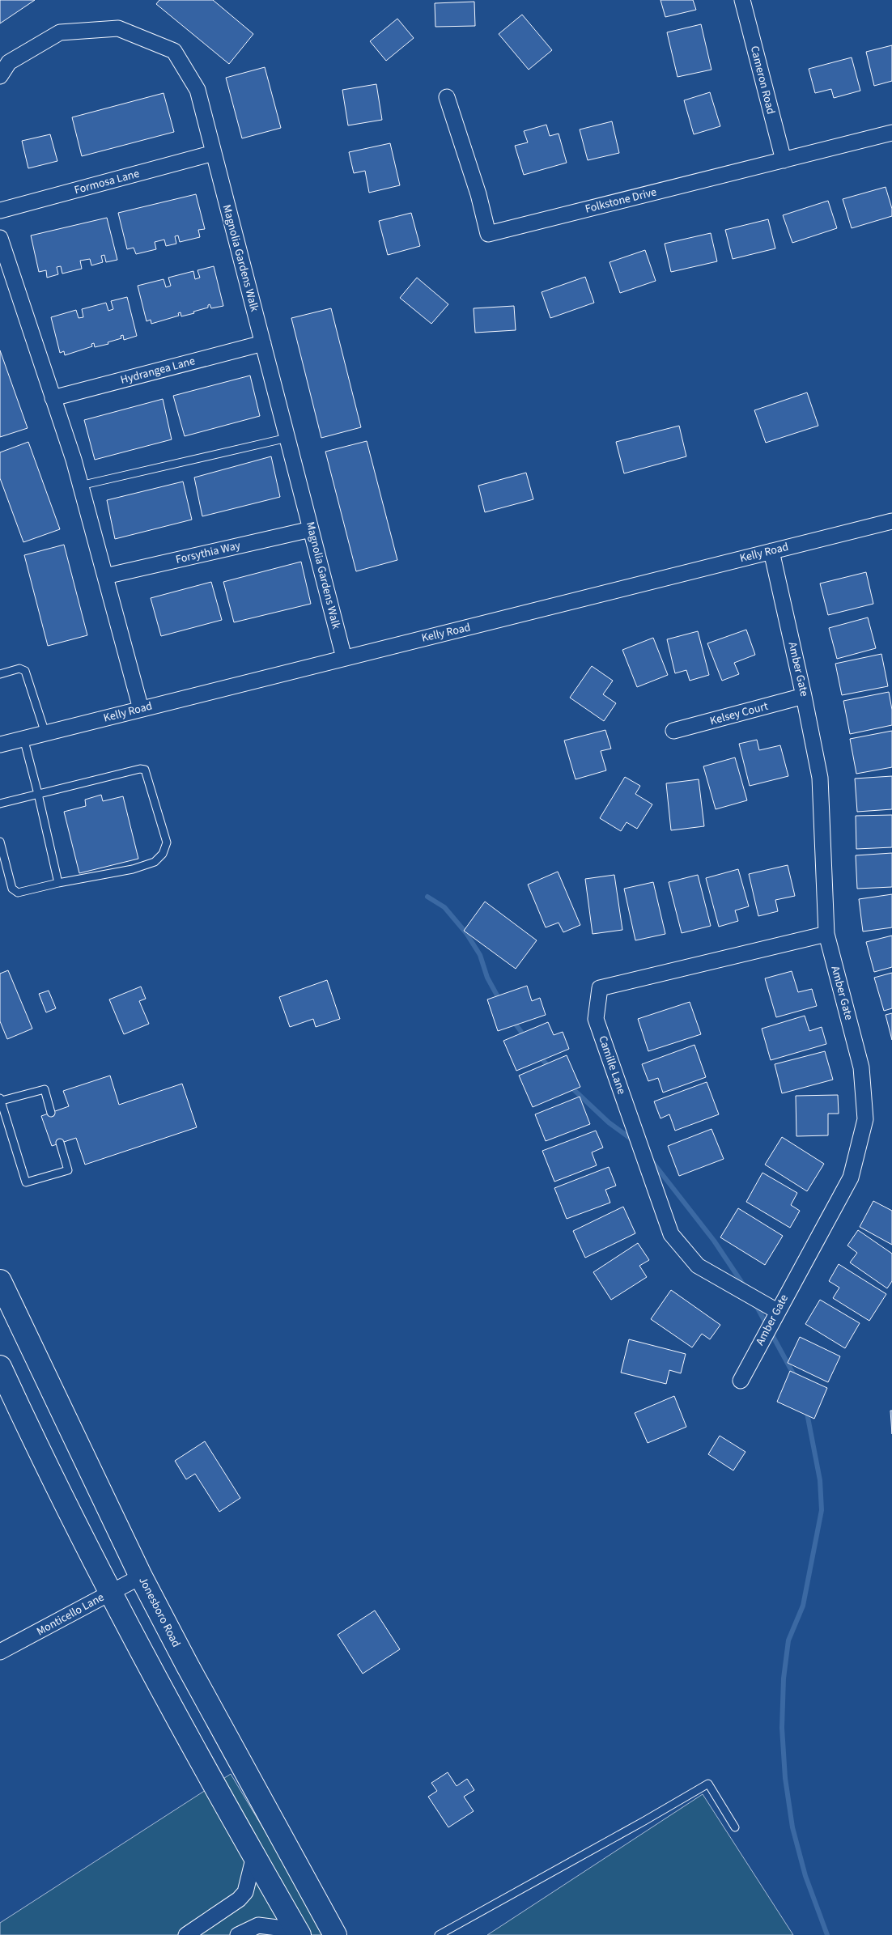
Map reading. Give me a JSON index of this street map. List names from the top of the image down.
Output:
{
  "streets": {
    "main road": ["Jonesboro Road"],
    "street": [
      "Cameron Road",
      "Formosa Lane",
      "Folkstone Drive",
      "Magnolia Gardens Walk",
      "Hydrangea Lane",
      "Forsythia Way",
      "Kelly Road",
      "Amber Gate",
      "Kelsey Court",
      "Camille Lane",
      "Monticello Lane"
    ]
  },
  "crossings": [
    ["Cameron Road", "Folkstone Drive"],
    ["Formosa Lane", "Magnolia Gardens Walk"],
    ["Magnolia Gardens Walk", "Hydrangea Lane"],
    ["Magnolia Gardens Walk", "Forsythia Way"],
    ["Magnolia Gardens Walk", "Kelly Road"],
    ["Kelly Road", "Amber Gate"],
    ["Amber Gate", "Kelsey Court"],
    ["Amber Gate", "Camille Lane"],
    ["Jonesboro Road", "Monticello Lane"]
  ]
}
